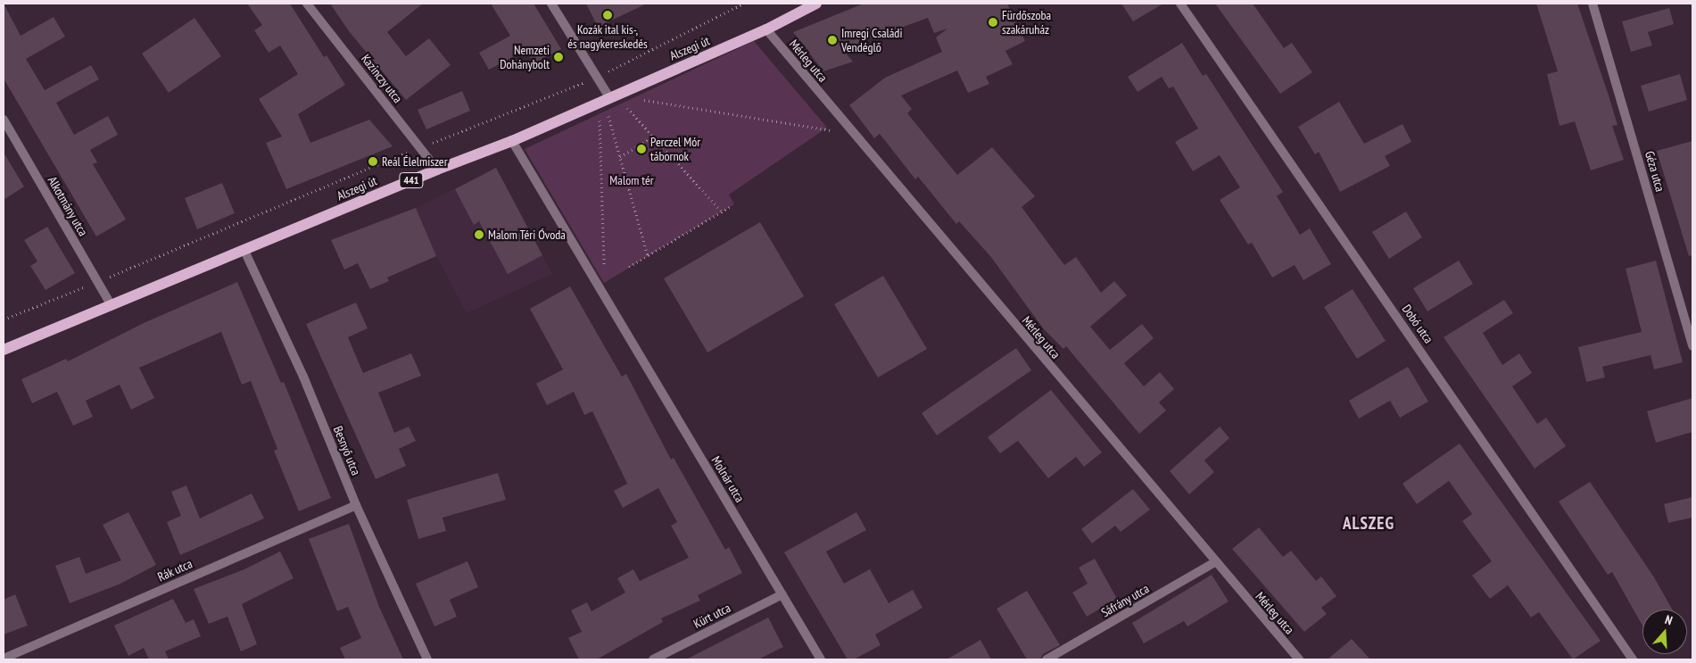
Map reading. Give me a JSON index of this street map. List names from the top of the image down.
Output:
{
  "streets": {
    "main road": ["Alszegi út", "441"],
    "street": [
      "Mérleg utca",
      "Kazinczy utca",
      "Géza utca",
      "Alkotmány utca",
      "Dobó utca",
      "Besnyő utca",
      "Molnár utca",
      "Rák utca",
      "Sáfrány utca",
      "Kürt utca"
    ]
  },
  "crossings": [
    ["Alszegi út", "Mérleg utca"],
    ["Alszegi út", "Kazinczy utca"],
    ["Alszegi út", "Alkotmány utca"],
    ["Alszegi út", "Besnyő utca"],
    ["Alszegi út", "Molnár utca"],
    ["Mérleg utca", "Sáfrány utca"],
    ["Besnyő utca", "Rák utca"],
    ["Molnár utca", "Kürt utca"]
  ],
  "districts": ["ALSZEG"],
  "parks": ["Malom tér"],
  "places": [
    "Kozák ital kis-, és nagykereskedés",
    "Fürdőszoba szakáruház",
    "Imregi Családi Vendéglő",
    "Nemzeti Dohánybolt",
    "Perczel Mór tábornok",
    "Reál Élelmiszer",
    "Malom Téri Óvoda"
  ],
  "north": "top"
}
